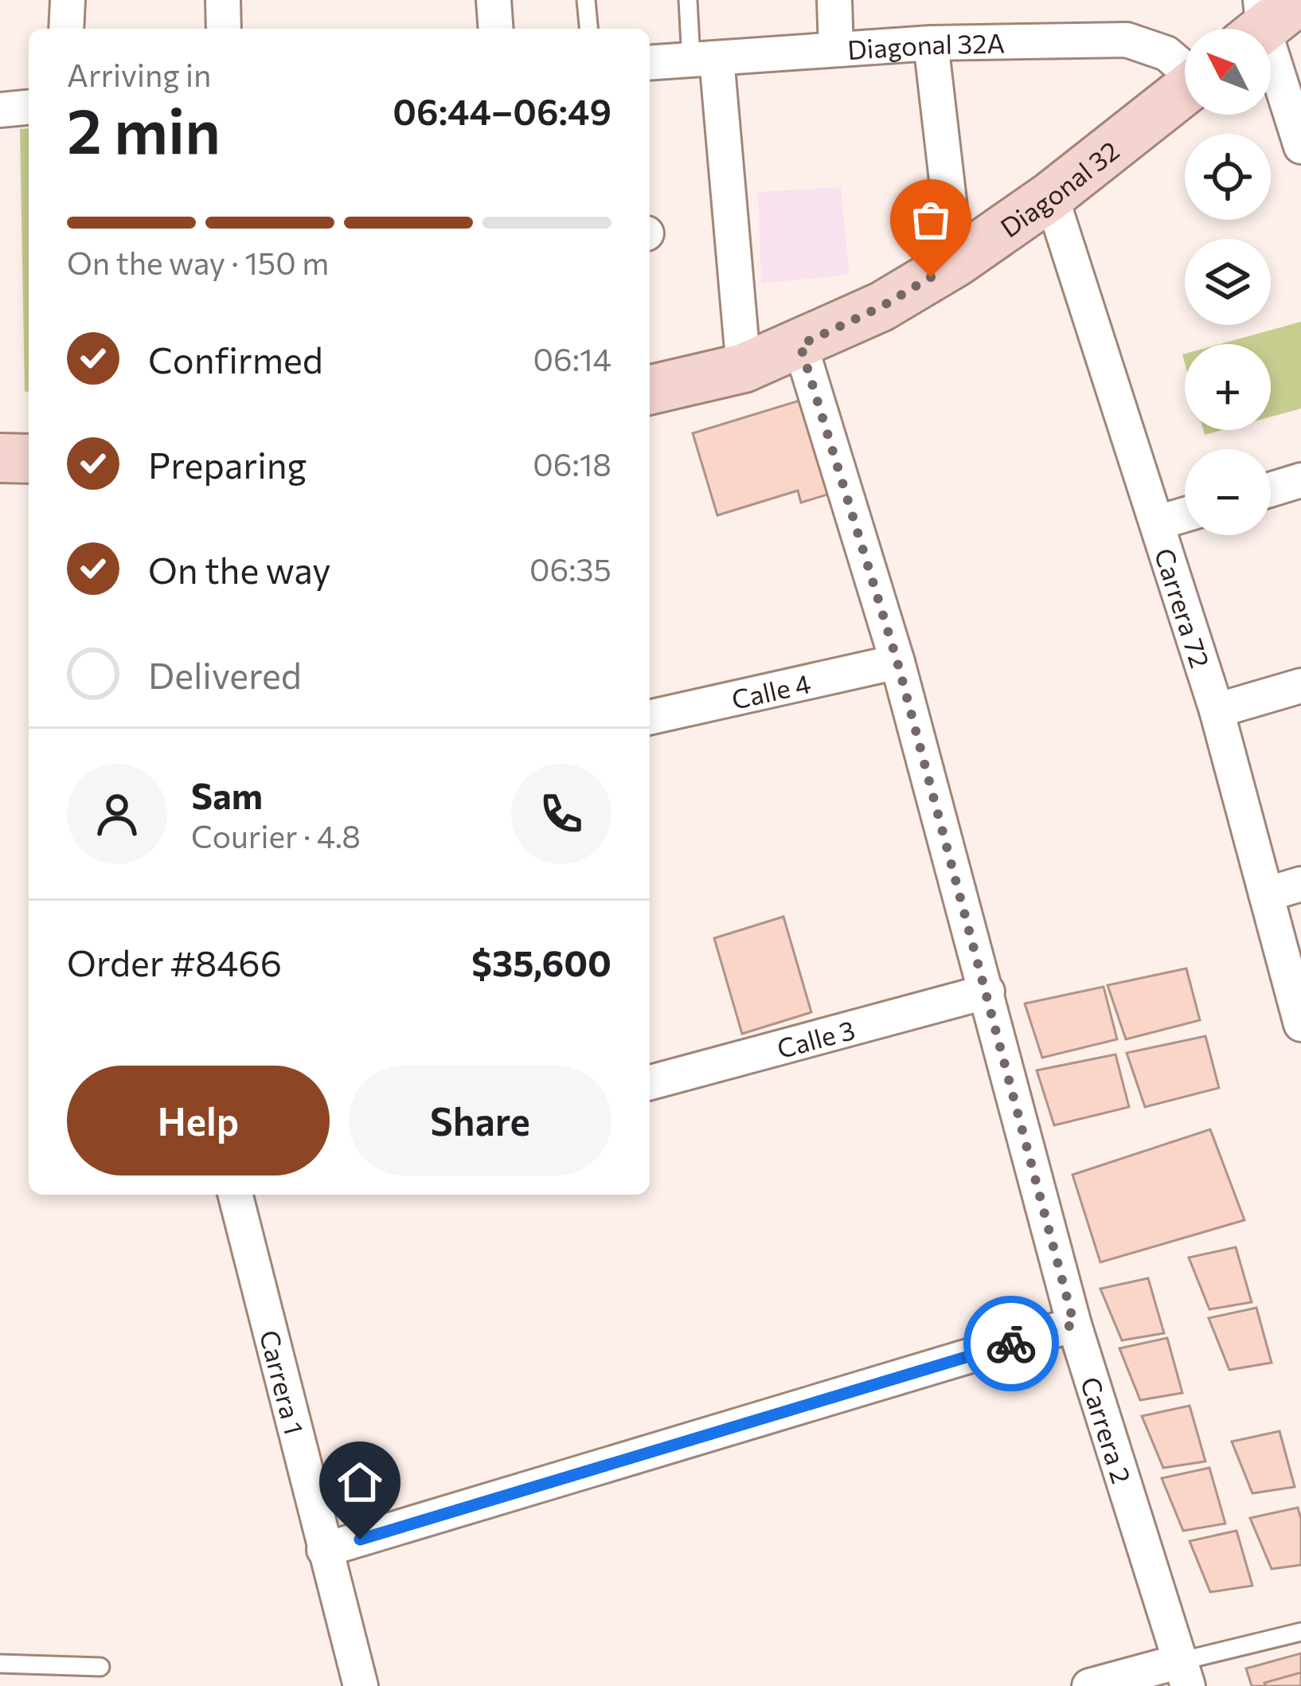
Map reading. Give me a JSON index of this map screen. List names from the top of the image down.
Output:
{
  "streets": {
    "street": [
      "Diagonal 32A",
      "Diagonal 32",
      "Carrera 72",
      "Calle 4",
      "Calle 3",
      "Carrera 1",
      "Carrera 2"
    ]
  },
  "crossings": [
    ["Diagonal 32", "Carrera 72"],
    ["Diagonal 32", "Carrera 2"],
    ["Calle 4", "Carrera 2"],
    ["Calle 3", "Carrera 2"]
  ],
  "north": "top left",
  "page": {
    "map_buttons": ["+", "−"],
    "heading": ["2 min", "Arriving in", "06:44–06:49"],
    "panel": [
      "Sam",
      "Courier · 4.8",
      "Order #8466",
      "$35,600"
    ],
    "bar": "On the way · 150 m",
    "list": [
      ["Confirmed", "06:14"],
      ["Preparing", "06:18"],
      ["On the way", "06:35"],
      "Delivered"
    ],
    "buttons": ["Help", "Share"]
  }
}
